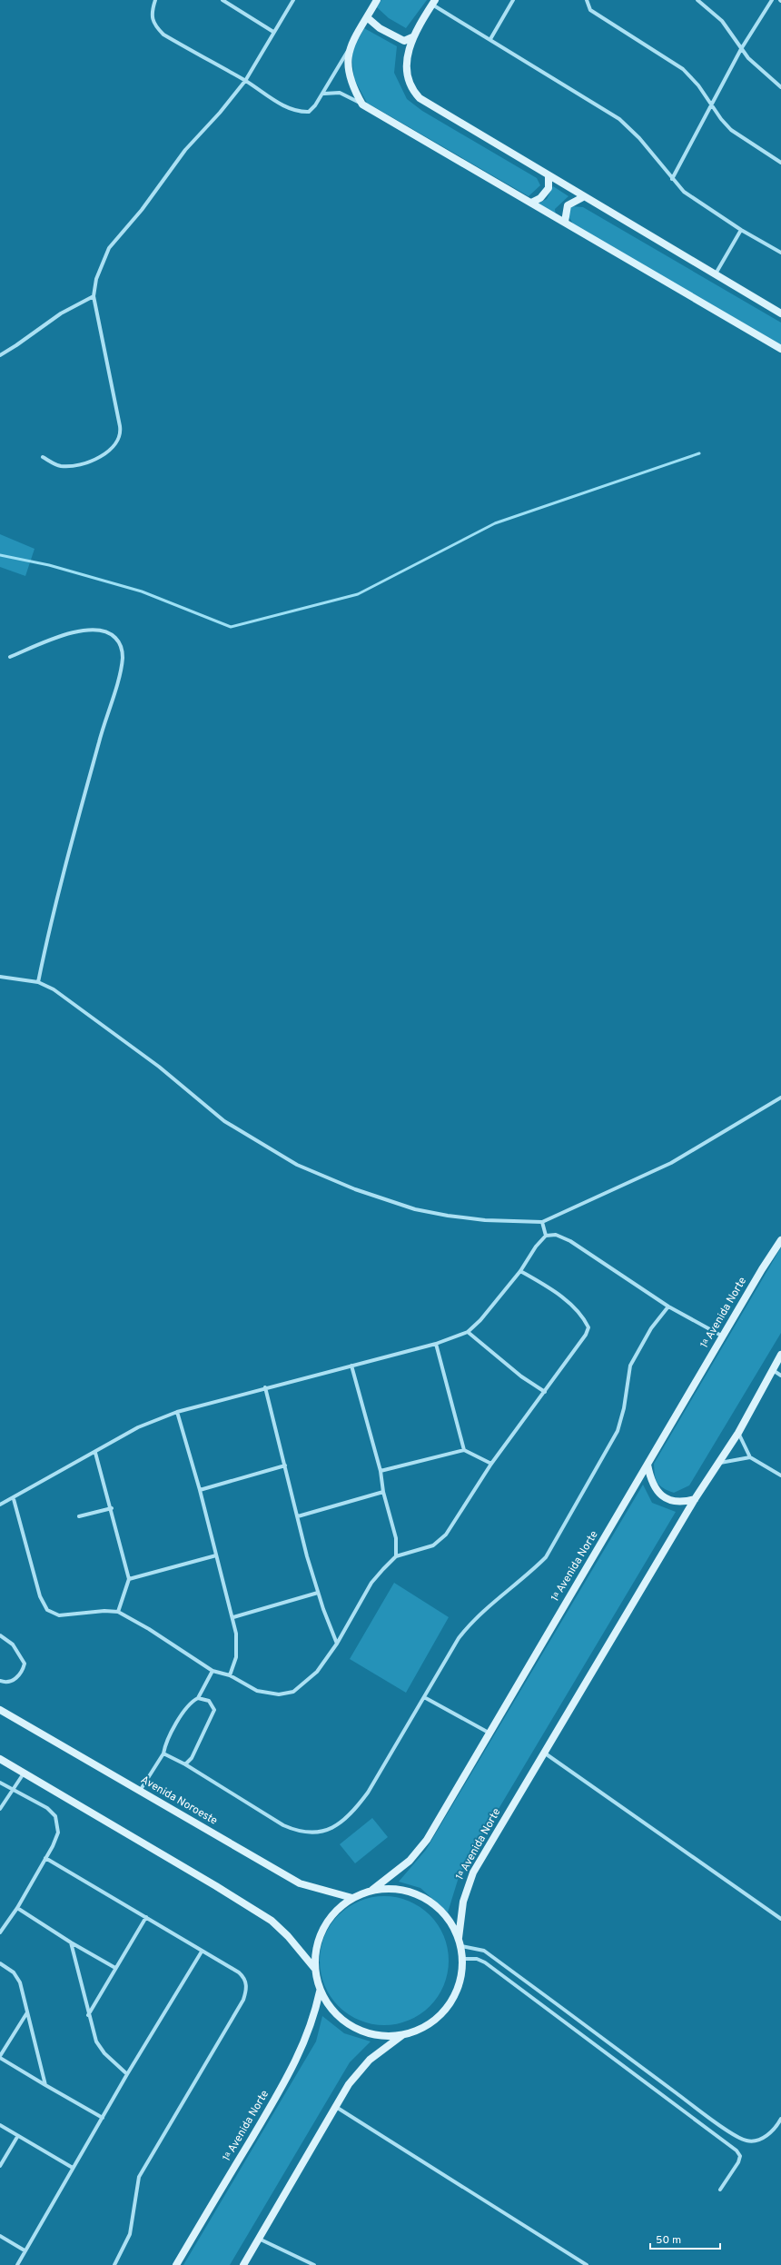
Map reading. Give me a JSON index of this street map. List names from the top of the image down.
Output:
{
  "streets": {
    "main road": ["1ᵃ Avenida Norte", "Avenida Noroeste"]
  },
  "scale_bar": "50 m"
}
